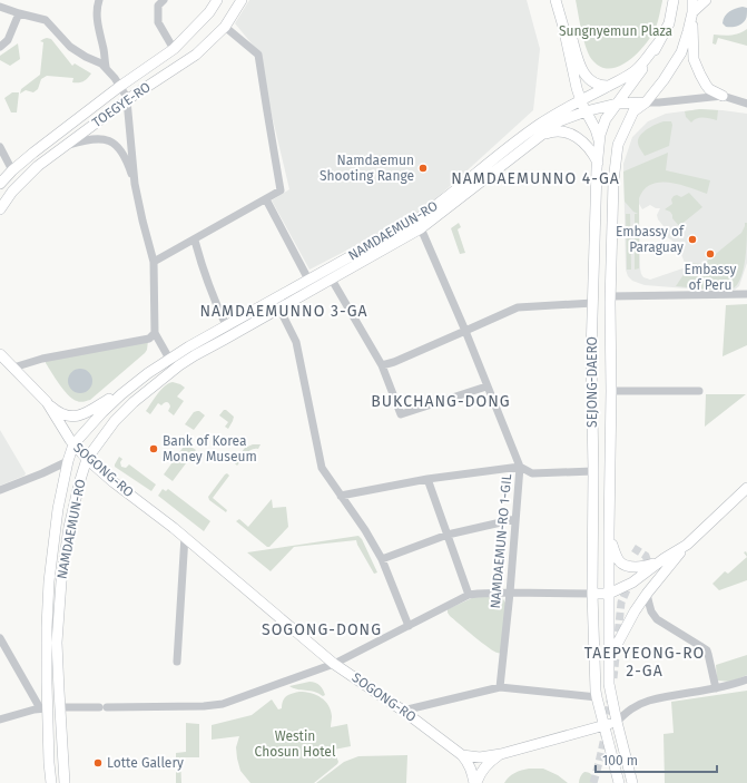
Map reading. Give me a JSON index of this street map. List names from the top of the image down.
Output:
{
  "streets": {
    "main road": [
      "TOEGYE-RO",
      "NAMDAEMUN-RO",
      "SEJONG-DAERO",
      "SOGONG-RO"
    ],
    "street": ["NAMDAEMUN-RO 1-GIL"]
  },
  "crossings": [
    ["NAMDAEMUN-RO", "SEJONG-DAERO"],
    ["NAMDAEMUN-RO", "SOGONG-RO"],
    ["NAMDAEMUN-RO", "NAMDAEMUN-RO 1-GIL"]
  ],
  "districts": [
    "NAMDAEMUNNO 4-GA",
    "NAMDAEMUNNO 3-GA",
    "BUKCHANG-DONG",
    "SOGONG-DONG",
    "TAEPYEONG-RO 2-GA"
  ],
  "parks": ["Sungnyemun Plaza", "Westin Chosun Hotel"],
  "places": [
    "Namdaemun Shooting Range",
    "Embassy of Paraguay",
    "Embassy of Peru",
    "Bank of Korea Money Museum",
    "Lotte Gallery"
  ],
  "scale_bar": "100 m"
}
